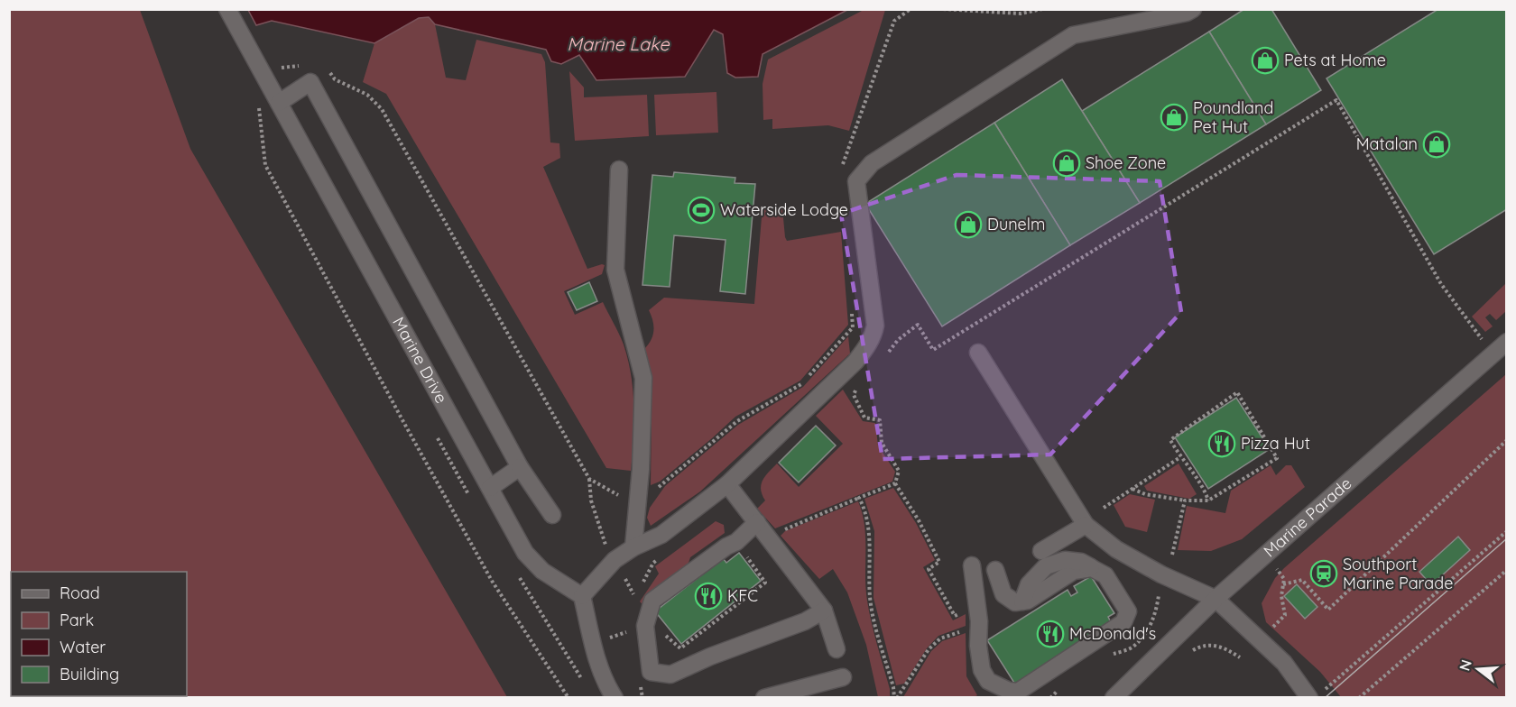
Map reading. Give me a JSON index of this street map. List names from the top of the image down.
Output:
{
  "streets": {
    "street": ["Marine Drive", "Marine Parade"]
  },
  "water": ["Marine Lake"],
  "places": {
    "shop": [
      "Pets at Home",
      "Poundland Pet Hut",
      "Matalan",
      "Shoe Zone",
      "Dunelm"
    ],
    "sports": ["Waterside Lodge"],
    "restaurant": ["Pizza Hut", "KFC", "McDonald's"],
    "station": ["Southport Marine Parade"]
  },
  "legend": [
    "Road",
    "Park",
    "Water",
    "Building"
  ],
  "north": "left"
}
